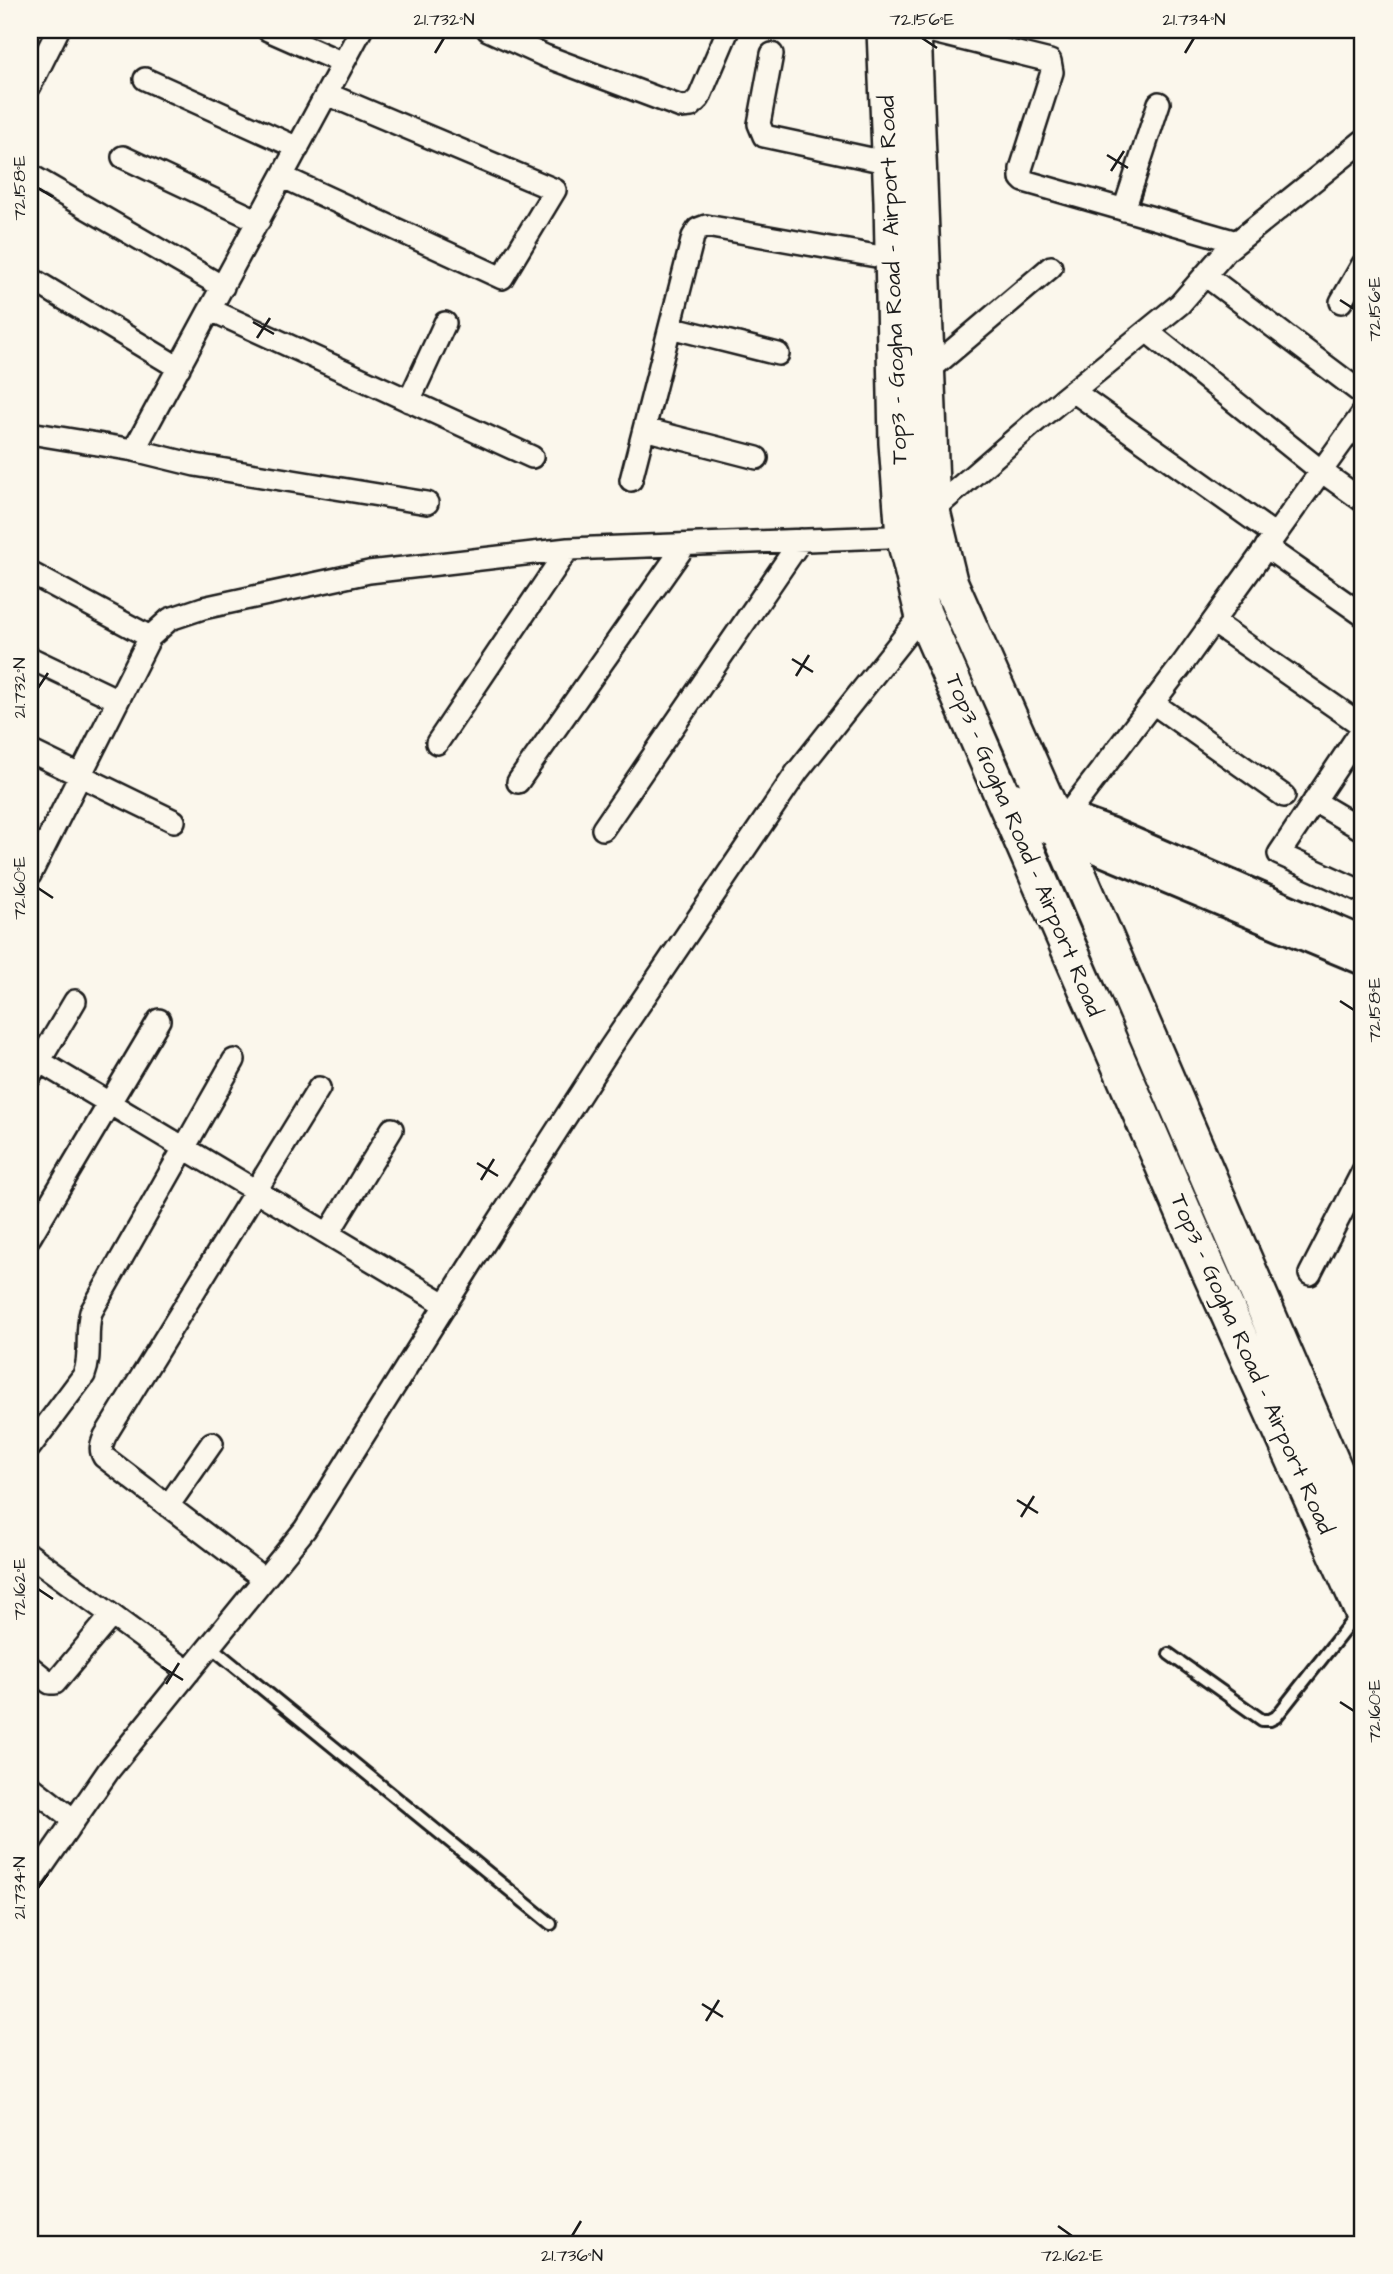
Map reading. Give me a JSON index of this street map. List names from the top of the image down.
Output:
{
  "streets": {
    "main road": ["Top3 - Gogha Road - Airport Road"]
  },
  "coordinates": [
    "21.732°N",
    "72.156°E",
    "21.734°N",
    "72.158°E",
    "72.160°E",
    "72.162°E",
    "21.736°N"
  ]
}
